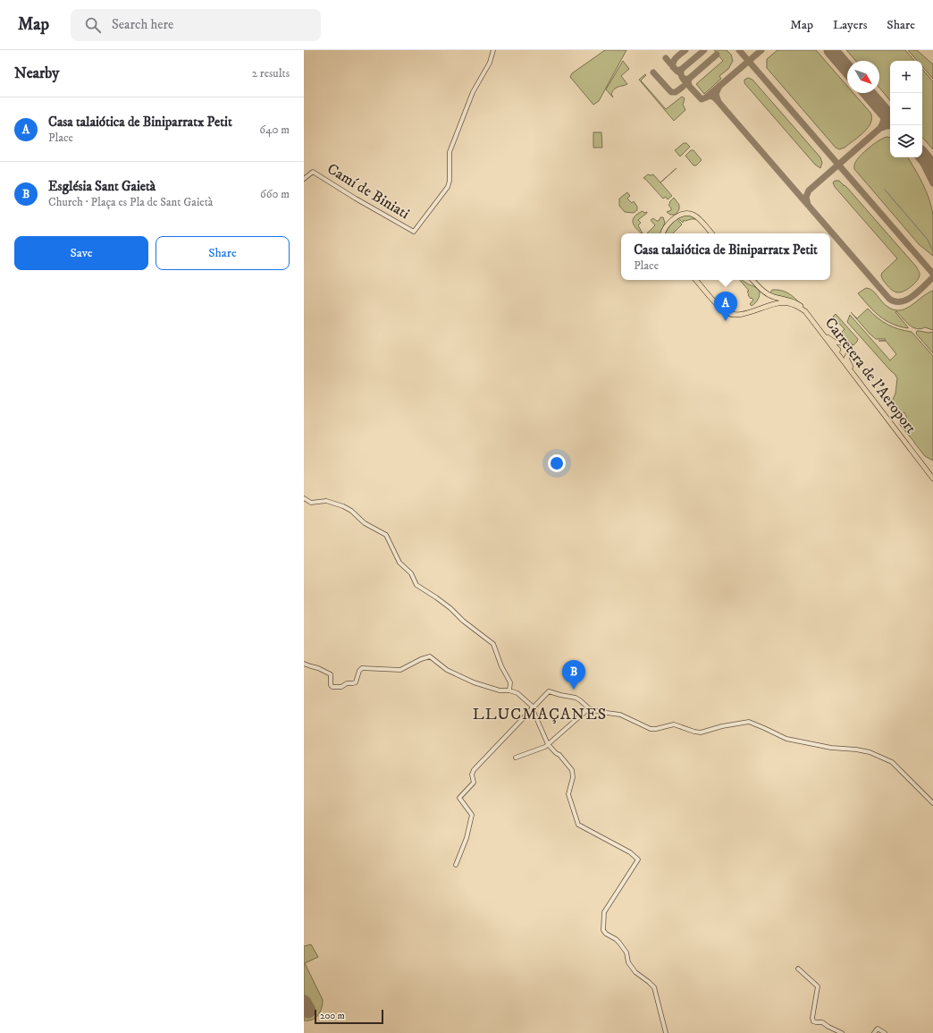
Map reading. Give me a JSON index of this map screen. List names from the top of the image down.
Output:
{
  "streets": {
    "main road": ["Carretera de l'Aeroport"],
    "street": ["Camí de Biniati"]
  },
  "districts": ["LLUCMAÇANES"],
  "scale_bar": "200 m",
  "north": "bottom right",
  "page": {
    "header": "Map",
    "search": "Search here",
    "nav": ["Map", "Layers", "Share"],
    "heading": ["Nearby", "2 results"],
    "map_buttons": ["+", "−"],
    "list": [
      {
        "mark": "A",
        "name": "Casa talaiótica de Biniparratx Petit",
        "note": "Place",
        "value": "640 m"
      },
      {
        "mark": "B",
        "name": "Església Sant Gaietà",
        "note": "Church · Plaça es Pla de Sant Gaietà",
        "value": "660 m"
      }
    ],
    "buttons": ["Save", "Share"],
    "popup": ["Casa talaiótica de Biniparratx Petit", "Place"],
    "pins": ["A", "B"],
    "scale": "200 m"
  }
}
